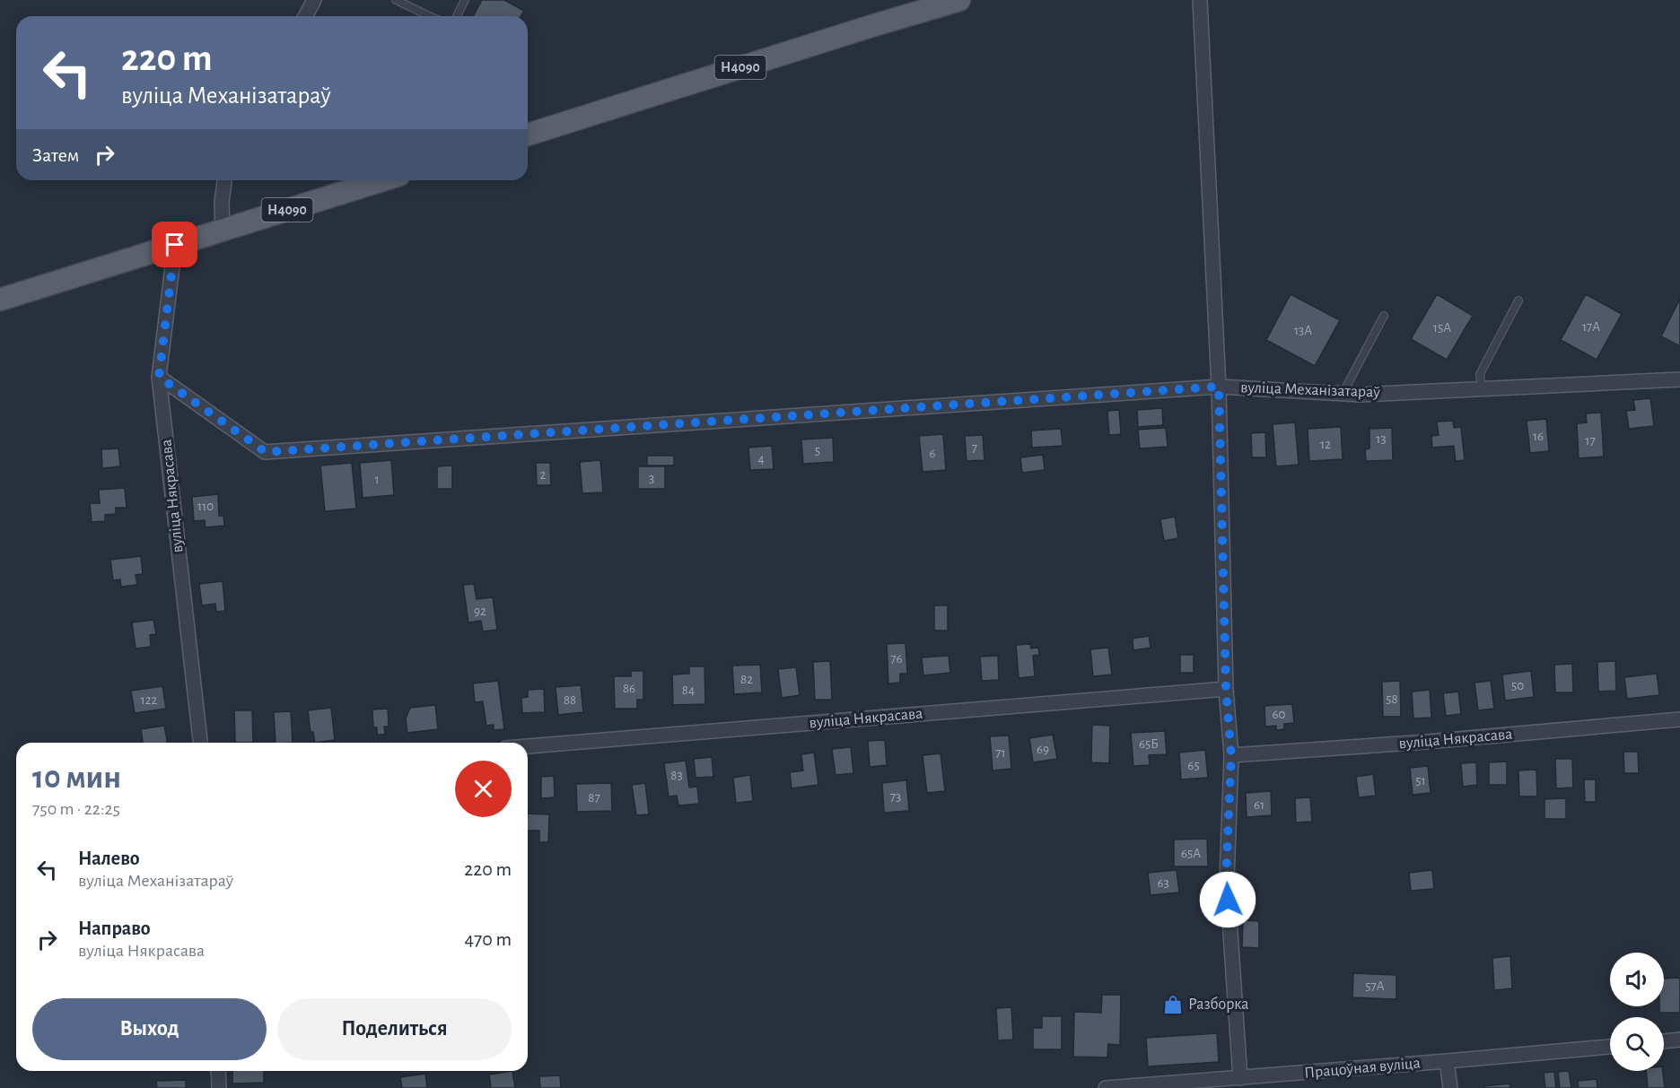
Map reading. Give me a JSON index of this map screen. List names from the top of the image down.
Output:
{
  "streets": {
    "main road": ["Н4090"],
    "street": ["вуліца Механізатараў", "вуліца Някрасава", "Працоўная вуліца"]
  },
  "crossings": [
    ["Н4090", "вуліца Някрасава"],
    ["вуліца Механізатараў", "вуліца Някрасава"]
  ],
  "places": {
    "shop": ["Разборка"]
  },
  "house_numbers": [
    "17А",
    "15А",
    "13А",
    "16",
    "13",
    "17",
    "12",
    "7",
    "5",
    "6",
    "4",
    "2",
    "3",
    "1",
    "110",
    "92",
    "76",
    "82",
    "50",
    "86",
    "84",
    "58",
    "122",
    "88",
    "60",
    "65Б",
    "69",
    "71",
    "65",
    "83",
    "51",
    "73",
    "87",
    "61",
    "65А",
    "63",
    "57А"
  ],
  "page": {
    "turn": ["220 m", "вуліца Механізатараў"],
    "then": "Затем",
    "heading": ["10 мин", "750 m · 22:25"],
    "list": [
      {
        "name": "Налево",
        "note": "вуліца Механізатараў",
        "value": "220 m"
      },
      {
        "name": "Направо",
        "note": "вуліца Някрасава",
        "value": "470 m"
      }
    ],
    "buttons": ["Выход", "Поделиться"]
  }
}
